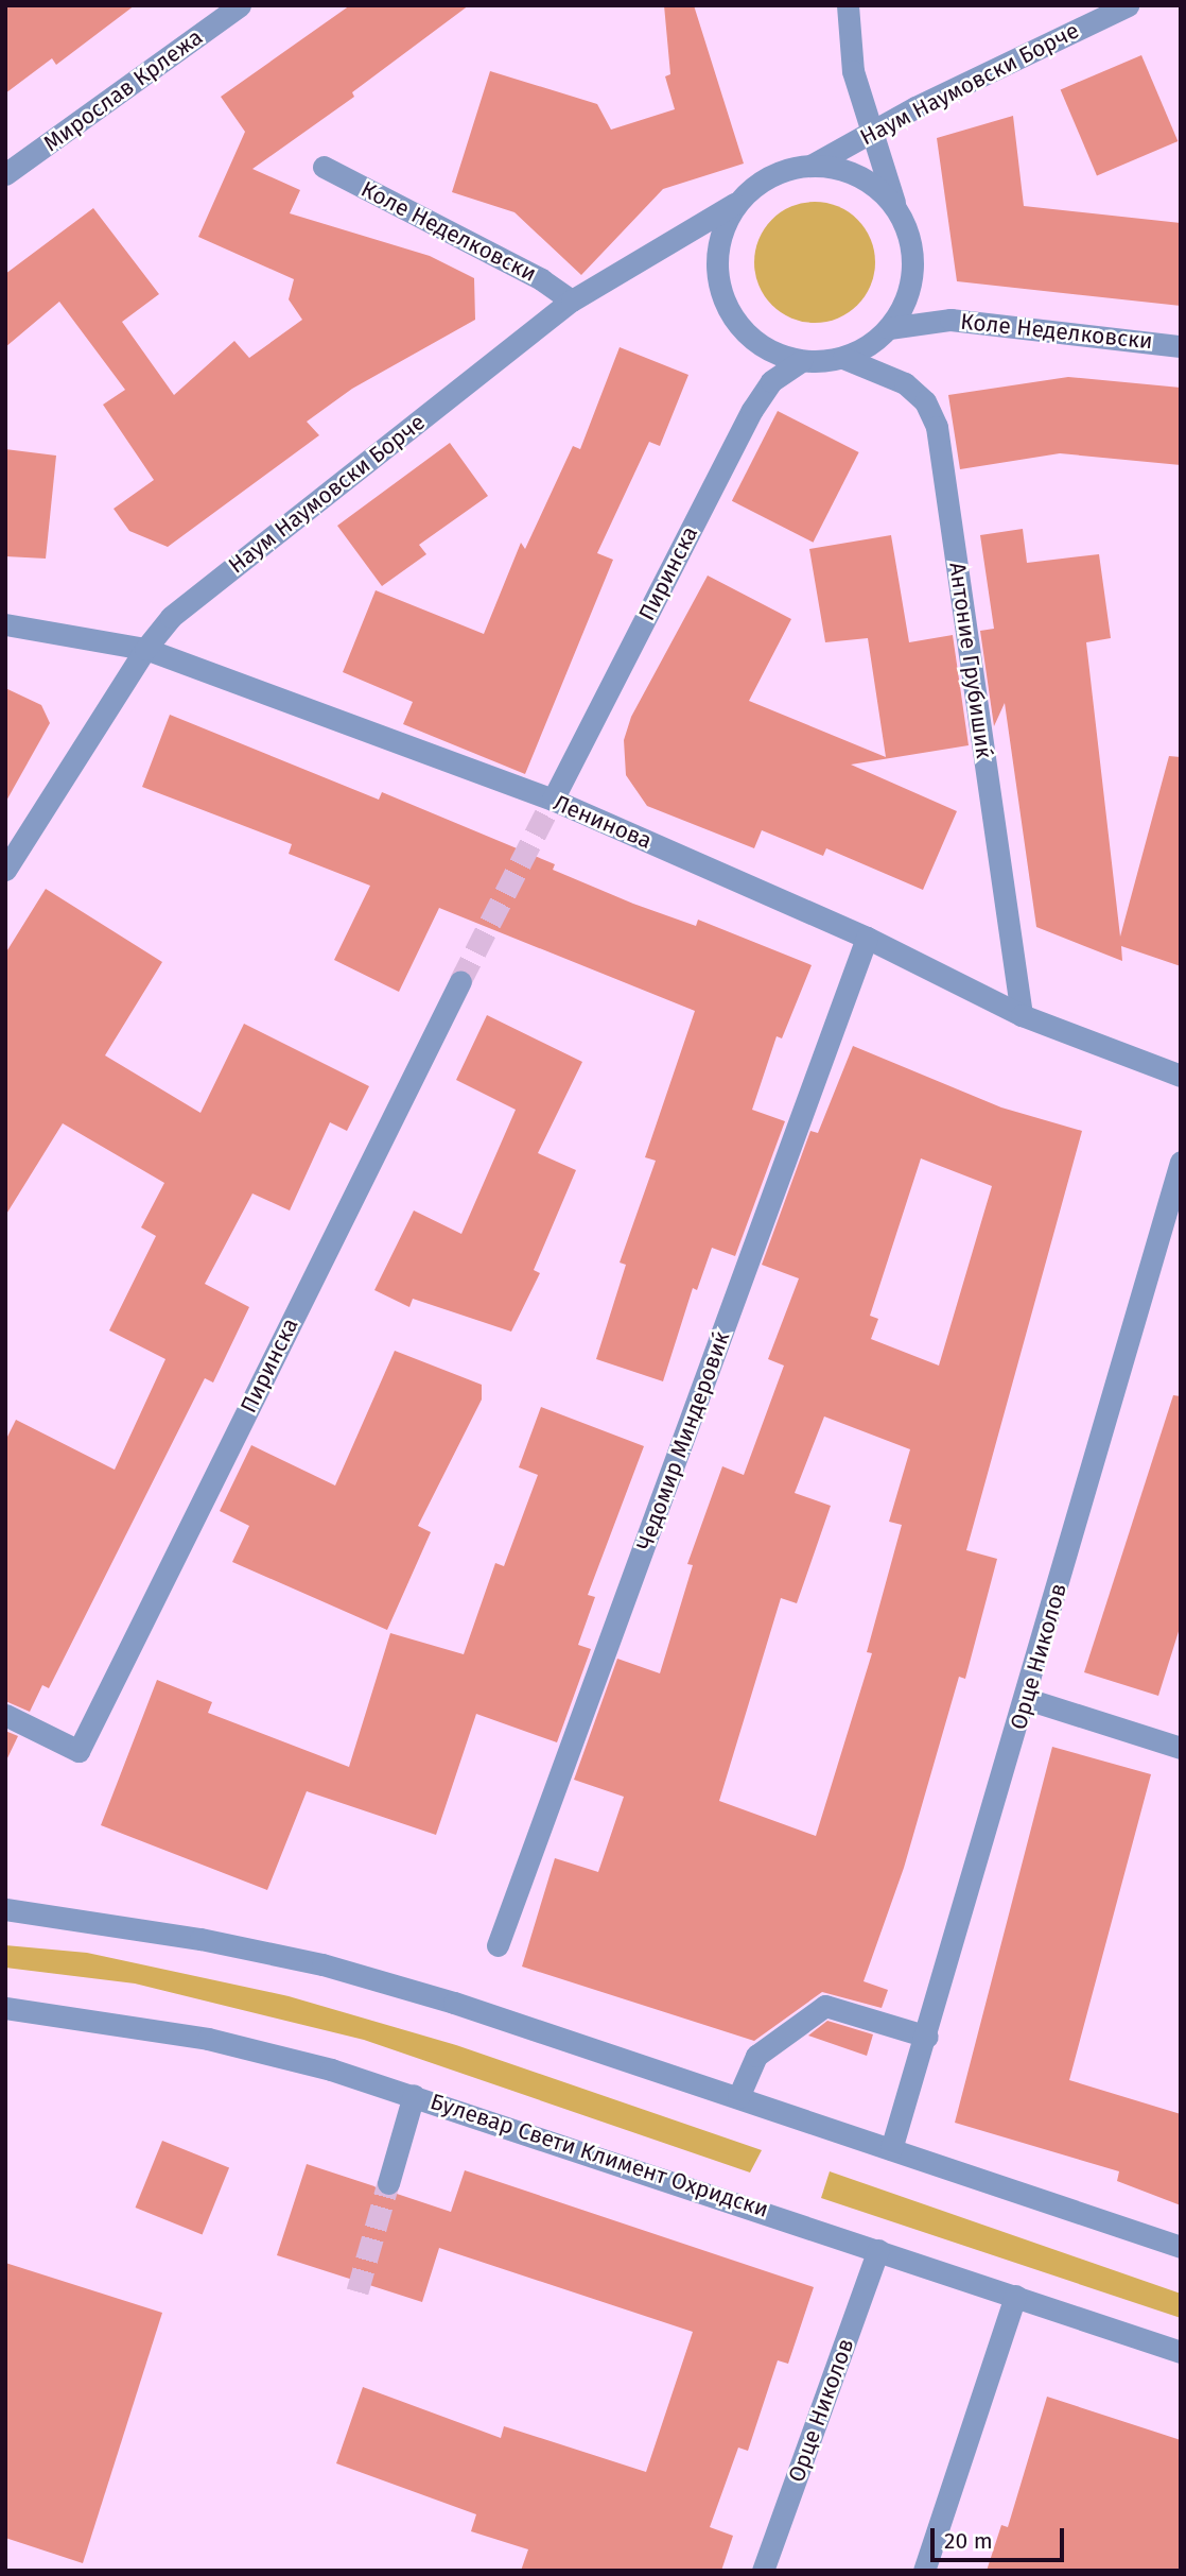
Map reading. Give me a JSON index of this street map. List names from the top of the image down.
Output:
{
  "streets": {
    "street": [
      "Наум Наумовски Борче",
      "Мирослав Крлежа",
      "Коле Неделковски",
      "Пиринска",
      "Антоние Грубишиќ",
      "Ленинова",
      "Чедомир Миндеровиќ",
      "Орце Николов",
      "Булевар Свети Климент Охридски"
    ]
  },
  "crossings": [
    ["Наум Наумовски Борче", "Коле Неделковски"],
    ["Наум Наумовски Борче", "Пиринска"],
    ["Наум Наумовски Борче", "Антоние Грубишиќ"],
    ["Наум Наумовски Борче", "Ленинова"],
    ["Коле Неделковски", "Пиринска"],
    ["Коле Неделковски", "Антоние Грубишиќ"],
    ["Пиринска", "Антоние Грубишиќ"],
    ["Пиринска", "Ленинова"],
    ["Антоние Грубишиќ", "Ленинова"],
    ["Ленинова", "Чедомир Миндеровиќ"],
    ["Орце Николов", "Булевар Свети Климент Охридски"]
  ],
  "scale_bar": "20 m"
}
